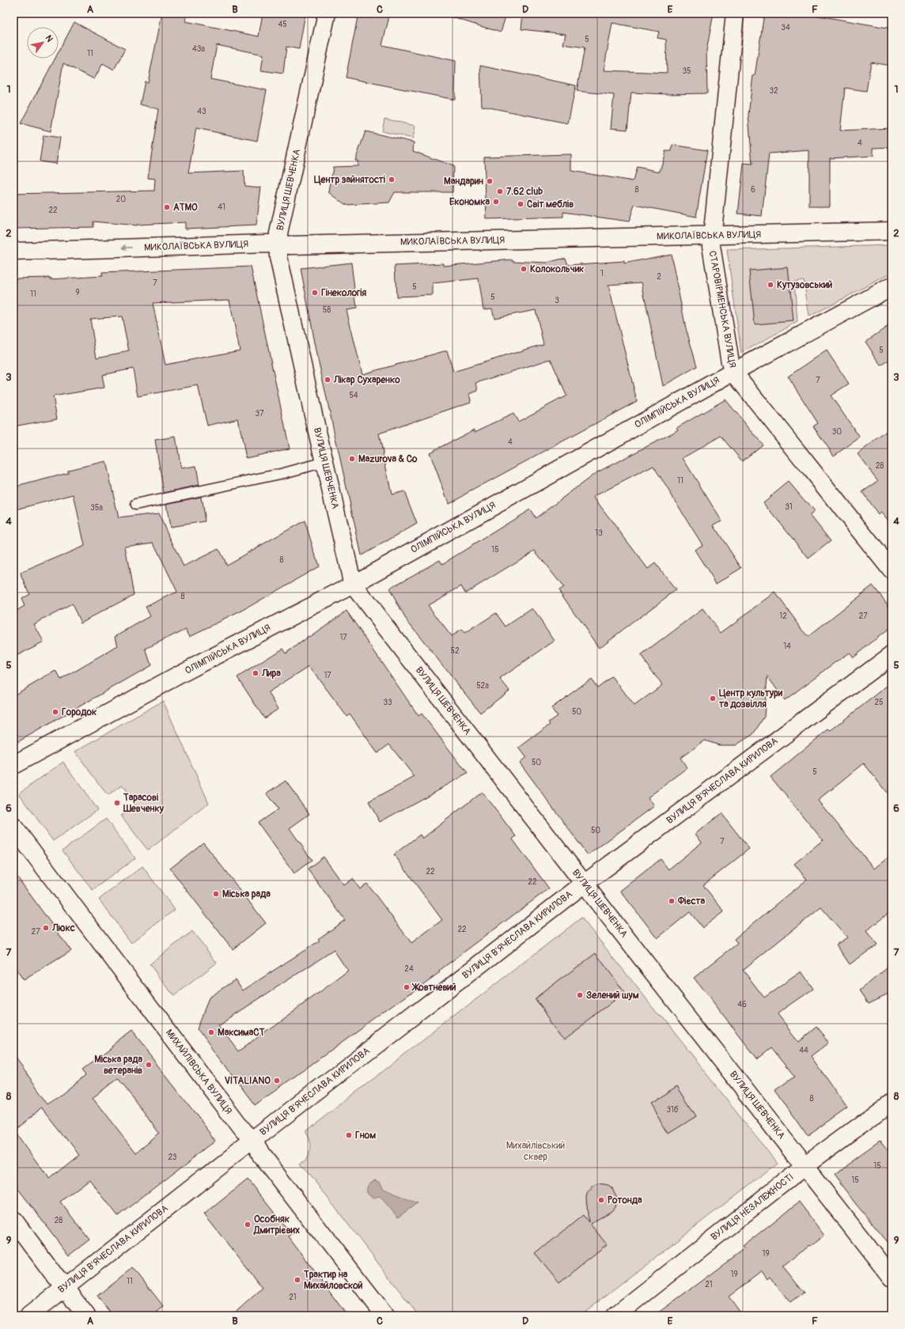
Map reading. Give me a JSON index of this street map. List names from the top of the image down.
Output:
{
  "streets": {
    "street": [
      "ВУЛИЦЯ ШЕВЧЕНКА",
      "МИКОЛАЇВСЬКА ВУЛИЦЯ",
      "СТАРОВІРМЕНСЬКА ВУЛИЦЯ",
      "ОЛІМПІЙСЬКА ВУЛИЦЯ",
      "ВУЛИЦЯ В'ЯЧЕСЛАВА КИРИЛОВА",
      "МИХАЙЛІВСЬКА ВУЛИЦЯ",
      "ВУЛИЦЯ НЕЗАЛЕЖНОСТІ"
    ]
  },
  "crossings": [
    ["ВУЛИЦЯ ШЕВЧЕНКА", "МИКОЛАЇВСЬКА ВУЛИЦЯ"],
    ["ВУЛИЦЯ ШЕВЧЕНКА", "ОЛІМПІЙСЬКА ВУЛИЦЯ"],
    ["ВУЛИЦЯ ШЕВЧЕНКА", "ВУЛИЦЯ В'ЯЧЕСЛАВА КИРИЛОВА"],
    ["ВУЛИЦЯ ШЕВЧЕНКА", "ВУЛИЦЯ НЕЗАЛЕЖНОСТІ"],
    ["МИКОЛАЇВСЬКА ВУЛИЦЯ", "СТАРОВІРМЕНСЬКА ВУЛИЦЯ"],
    ["СТАРОВІРМЕНСЬКА ВУЛИЦЯ", "ОЛІМПІЙСЬКА ВУЛИЦЯ"],
    ["ВУЛИЦЯ В'ЯЧЕСЛАВА КИРИЛОВА", "МИХАЙЛІВСЬКА ВУЛИЦЯ"]
  ],
  "parks": ["Михайлівський сквер"],
  "places": [
    "Центр зайнятості",
    "Мандарин",
    "7.62 club",
    "Економка",
    "Світ меблів",
    "АТМО",
    "Колокольчик",
    "Кутузовський",
    "Гінекологія",
    "Лікар Сухаренко",
    "Mazurova & Co",
    "Лира",
    "Центр культури та дозвілля",
    "Городок",
    "Тарасові Шевченку",
    "Міська рада",
    "Фієста",
    "Люкс",
    "Жовтневий",
    "Зелений шум",
    "МаксимаСТ",
    "Міська рада ветеранів",
    "VITALIANO",
    "Гном",
    "Ротонда",
    "Особняк Дмитрієвих",
    "Трактир на Михайловской"
  ],
  "house_numbers": [
    "45",
    "34",
    "5",
    "43а",
    "11",
    "35",
    "32",
    "43",
    "4",
    "8",
    "6",
    "20",
    "41",
    "22",
    "1",
    "2",
    "7",
    "5",
    "9",
    "11",
    "5",
    "3",
    "58",
    "5",
    "7",
    "54",
    "37",
    "30",
    "4",
    "28",
    "11",
    "31",
    "35а",
    "13",
    "15",
    "8",
    "8",
    "12",
    "27",
    "17",
    "14",
    "52",
    "17",
    "52а",
    "33",
    "25",
    "50",
    "50",
    "5",
    "50",
    "7",
    "22",
    "22",
    "22",
    "27",
    "24",
    "46",
    "44",
    "8",
    "31б",
    "23",
    "15",
    "15",
    "28",
    "19",
    "19",
    "11",
    "21",
    "21"
  ],
  "north": "top right",
  "grid": {
    "columns": [
      "A",
      "B",
      "C",
      "D",
      "E",
      "F"
    ],
    "rows": [
      "1",
      "2",
      "3",
      "4",
      "5",
      "6",
      "7",
      "8",
      "9"
    ]
  }
}
